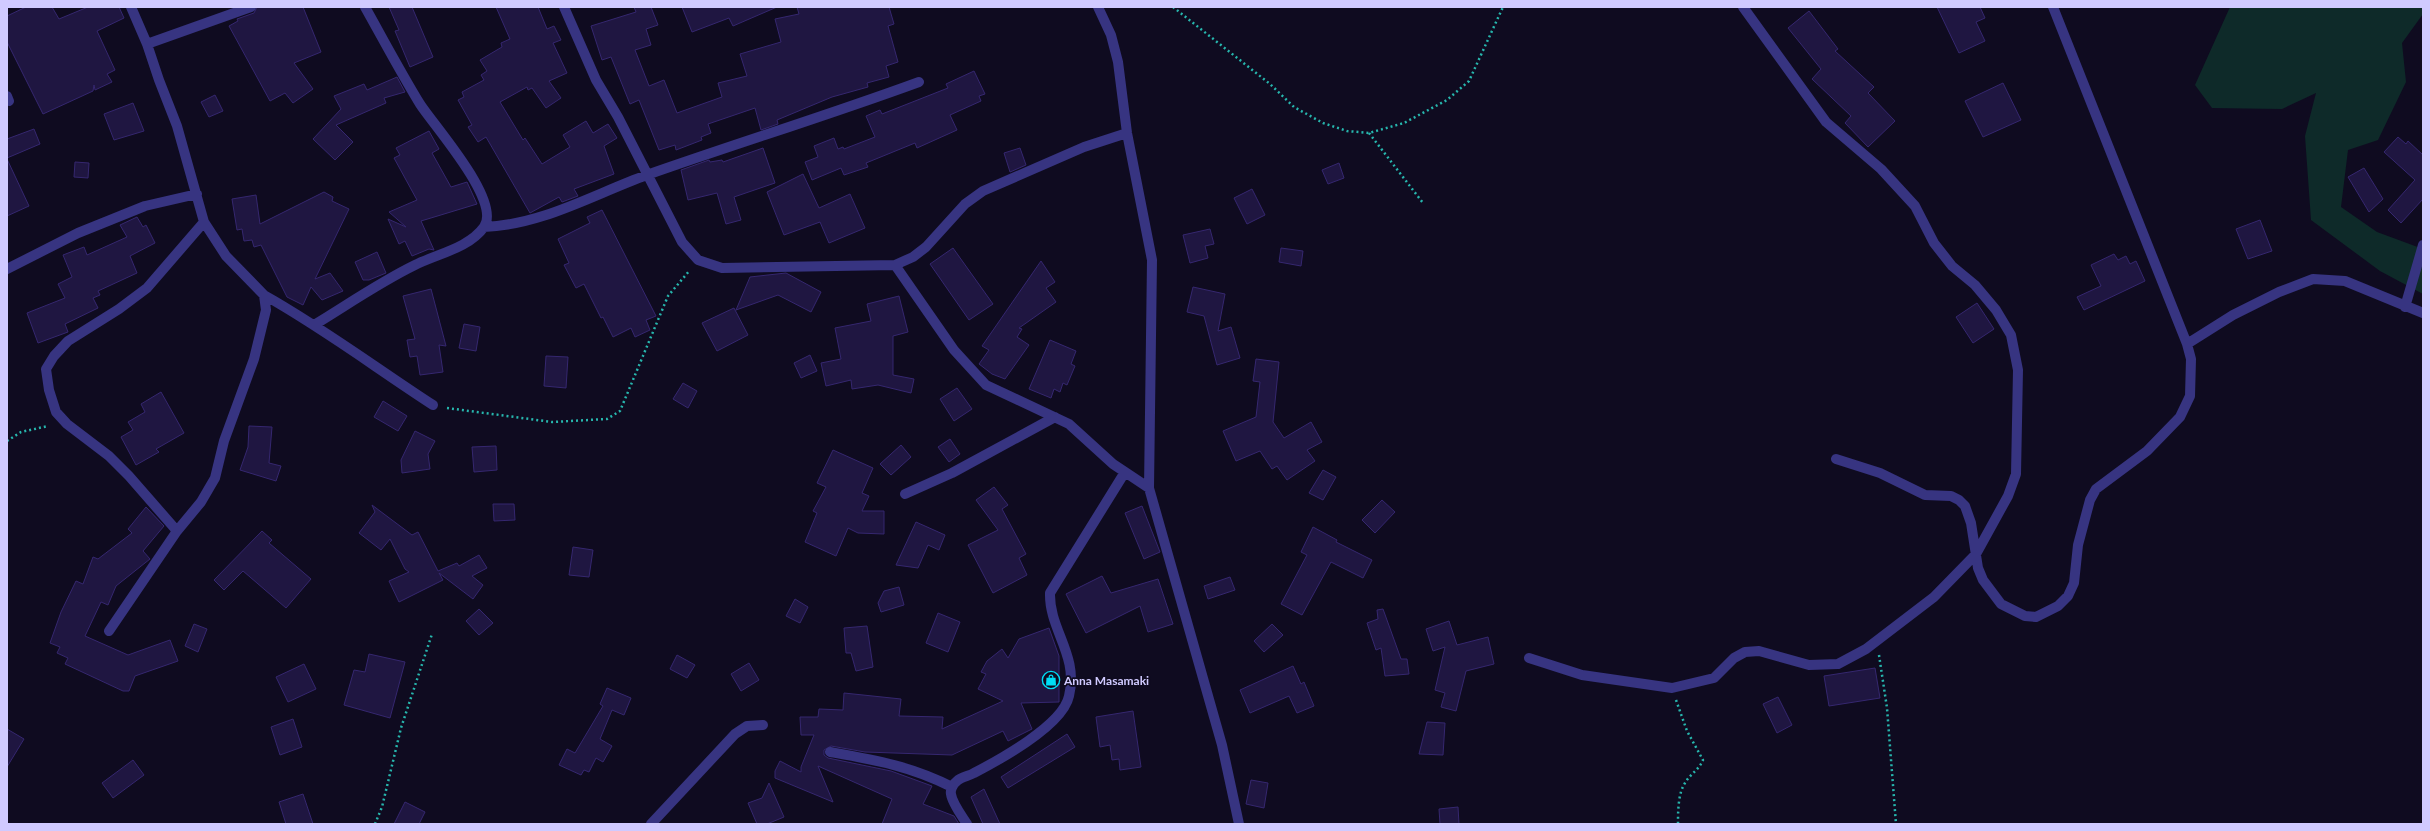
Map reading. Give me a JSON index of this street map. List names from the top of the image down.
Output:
{
  "places": {
    "shop": ["Anna Masamaki"]
  }
}
